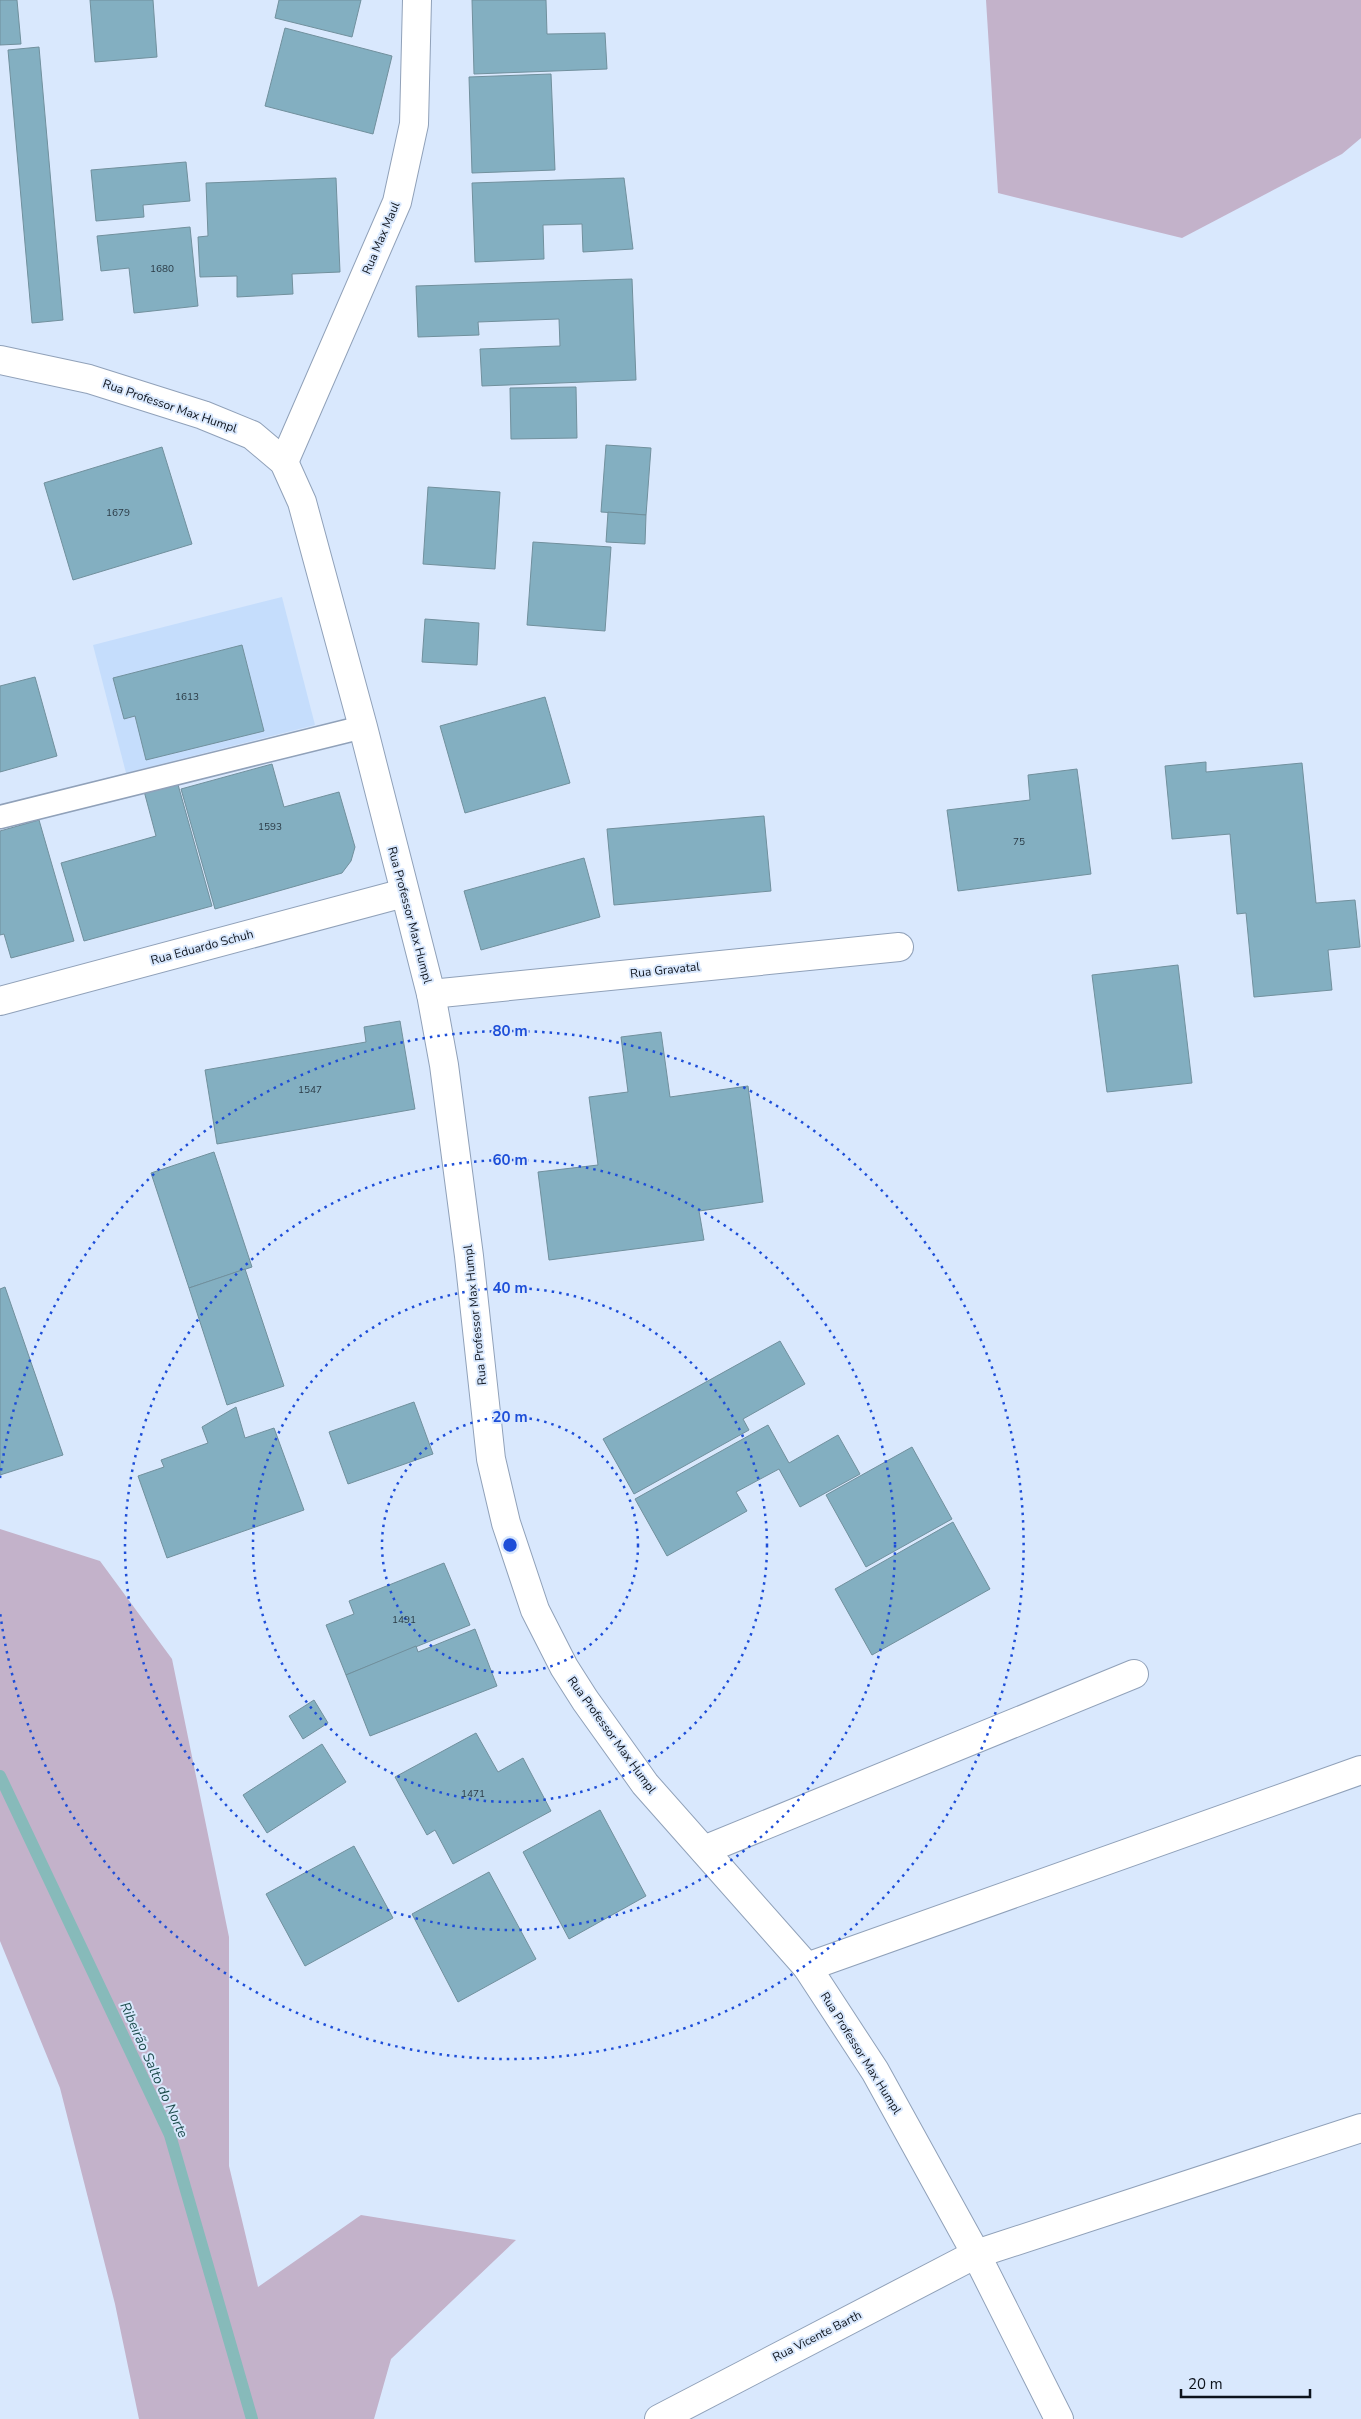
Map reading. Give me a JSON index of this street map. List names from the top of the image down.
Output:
{
  "streets": {
    "street": [
      "Rua Max Maul",
      "Rua Professor Max Humpl",
      "Rua Eduardo Schuh",
      "Rua Gravatal",
      "Rua Vicente Barth"
    ]
  },
  "crossings": [
    ["Rua Max Maul", "Rua Professor Max Humpl"],
    ["Rua Professor Max Humpl", "Rua Eduardo Schuh"],
    ["Rua Professor Max Humpl", "Rua Gravatal"],
    ["Rua Professor Max Humpl", "Rua Vicente Barth"]
  ],
  "water": ["Ribeirão Salto do Norte"],
  "house_numbers": [
    "1680",
    "1679",
    "1613",
    "1593",
    "75",
    "1547",
    "1491",
    "1471"
  ],
  "scale_bar": "20 m",
  "rings": [
    "80 m",
    "60 m",
    "40 m",
    "20 m"
  ]
}
